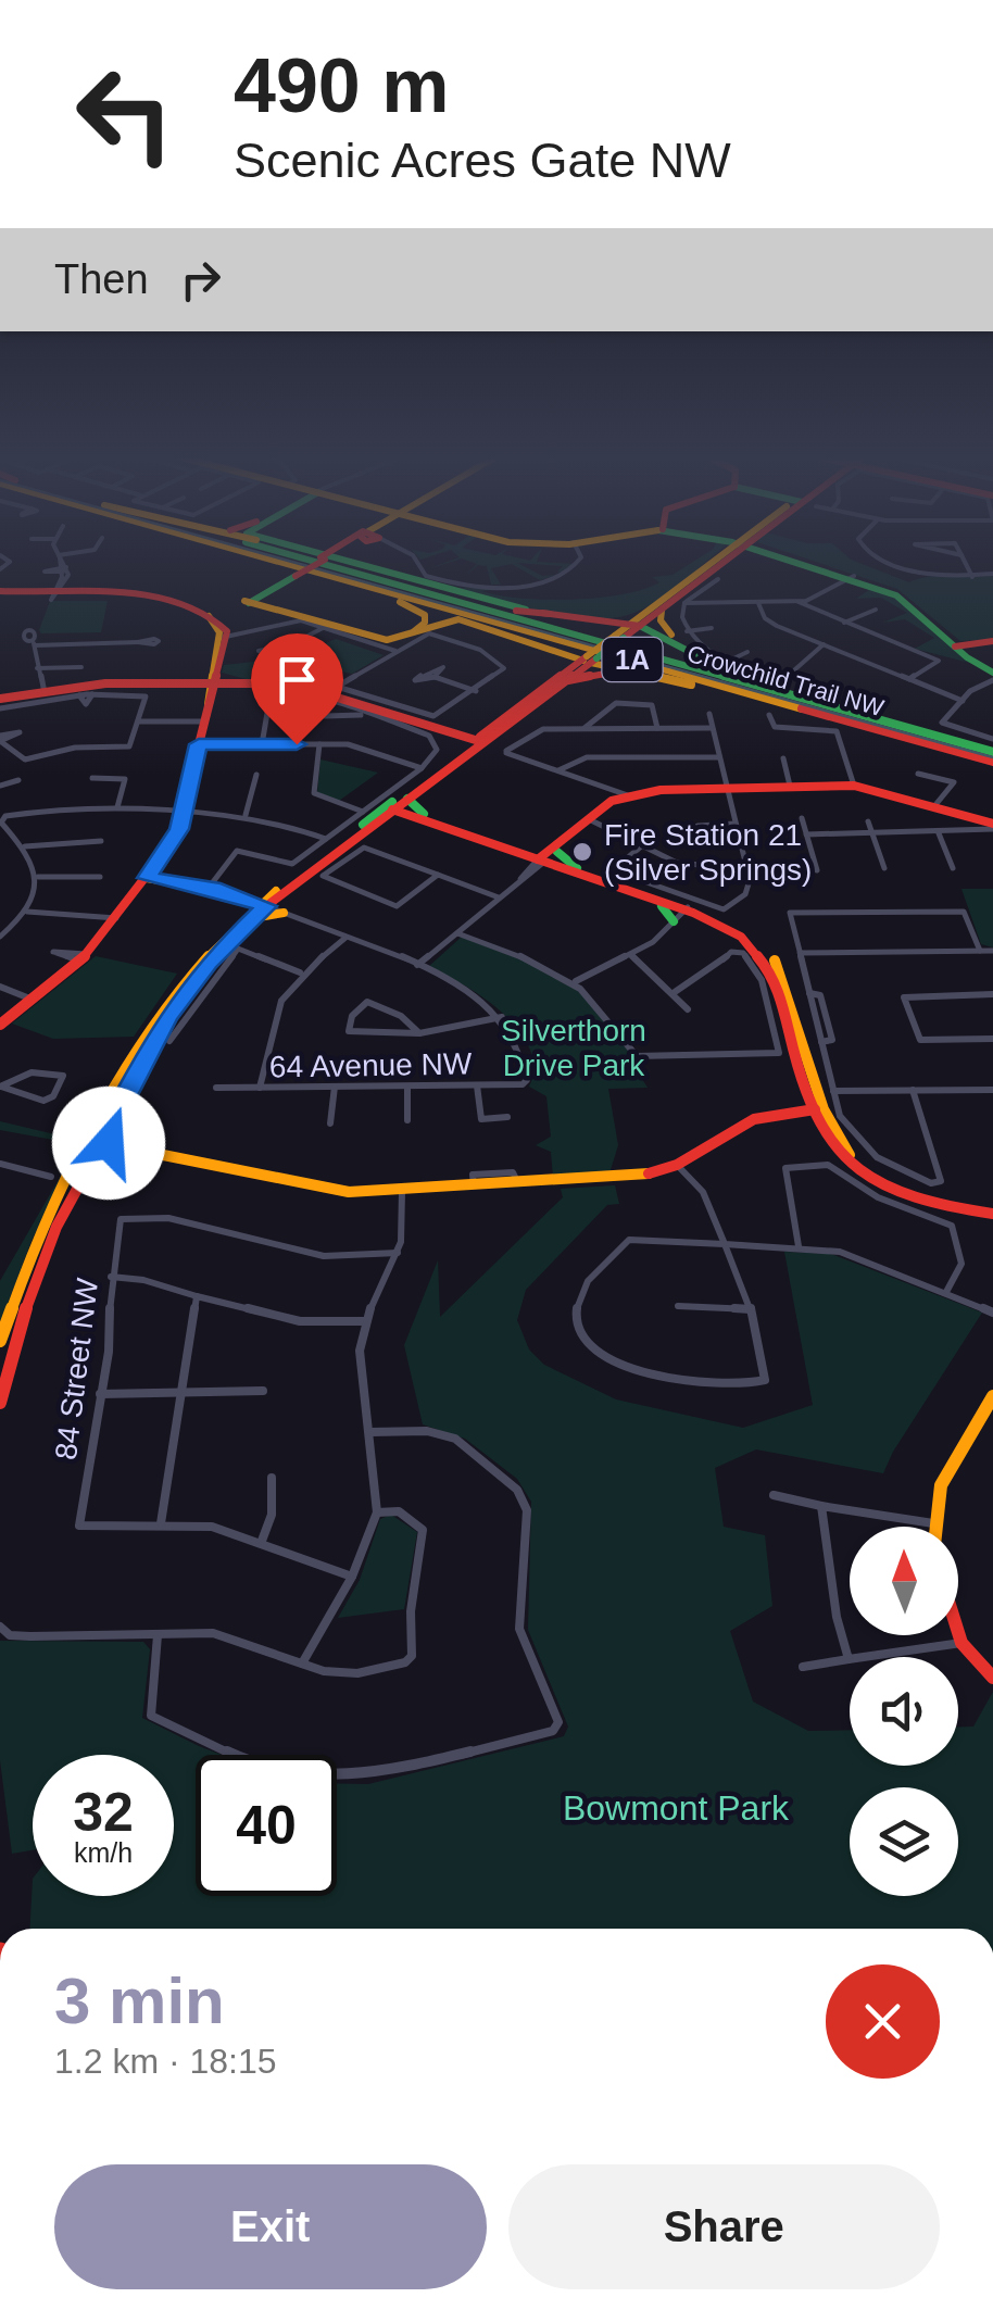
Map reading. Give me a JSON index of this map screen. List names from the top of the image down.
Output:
{
  "streets": {
    "main road": ["1A", "Crowchild Trail NW"],
    "street": ["64 Avenue NW", "84 Street NW"]
  },
  "parks": ["Silverthorn Drive Park", "Bowmont Park"],
  "places": ["Fire Station 21 (Silver Springs)"],
  "north": "top",
  "page": {
    "turn": ["490 m", "Scenic Acres Gate NW"],
    "then": "Then",
    "speed": "32 km/h",
    "limit": "40",
    "heading": ["3 min", "1.2 km · 18:15"],
    "buttons": ["Exit", "Share"]
  }
}
